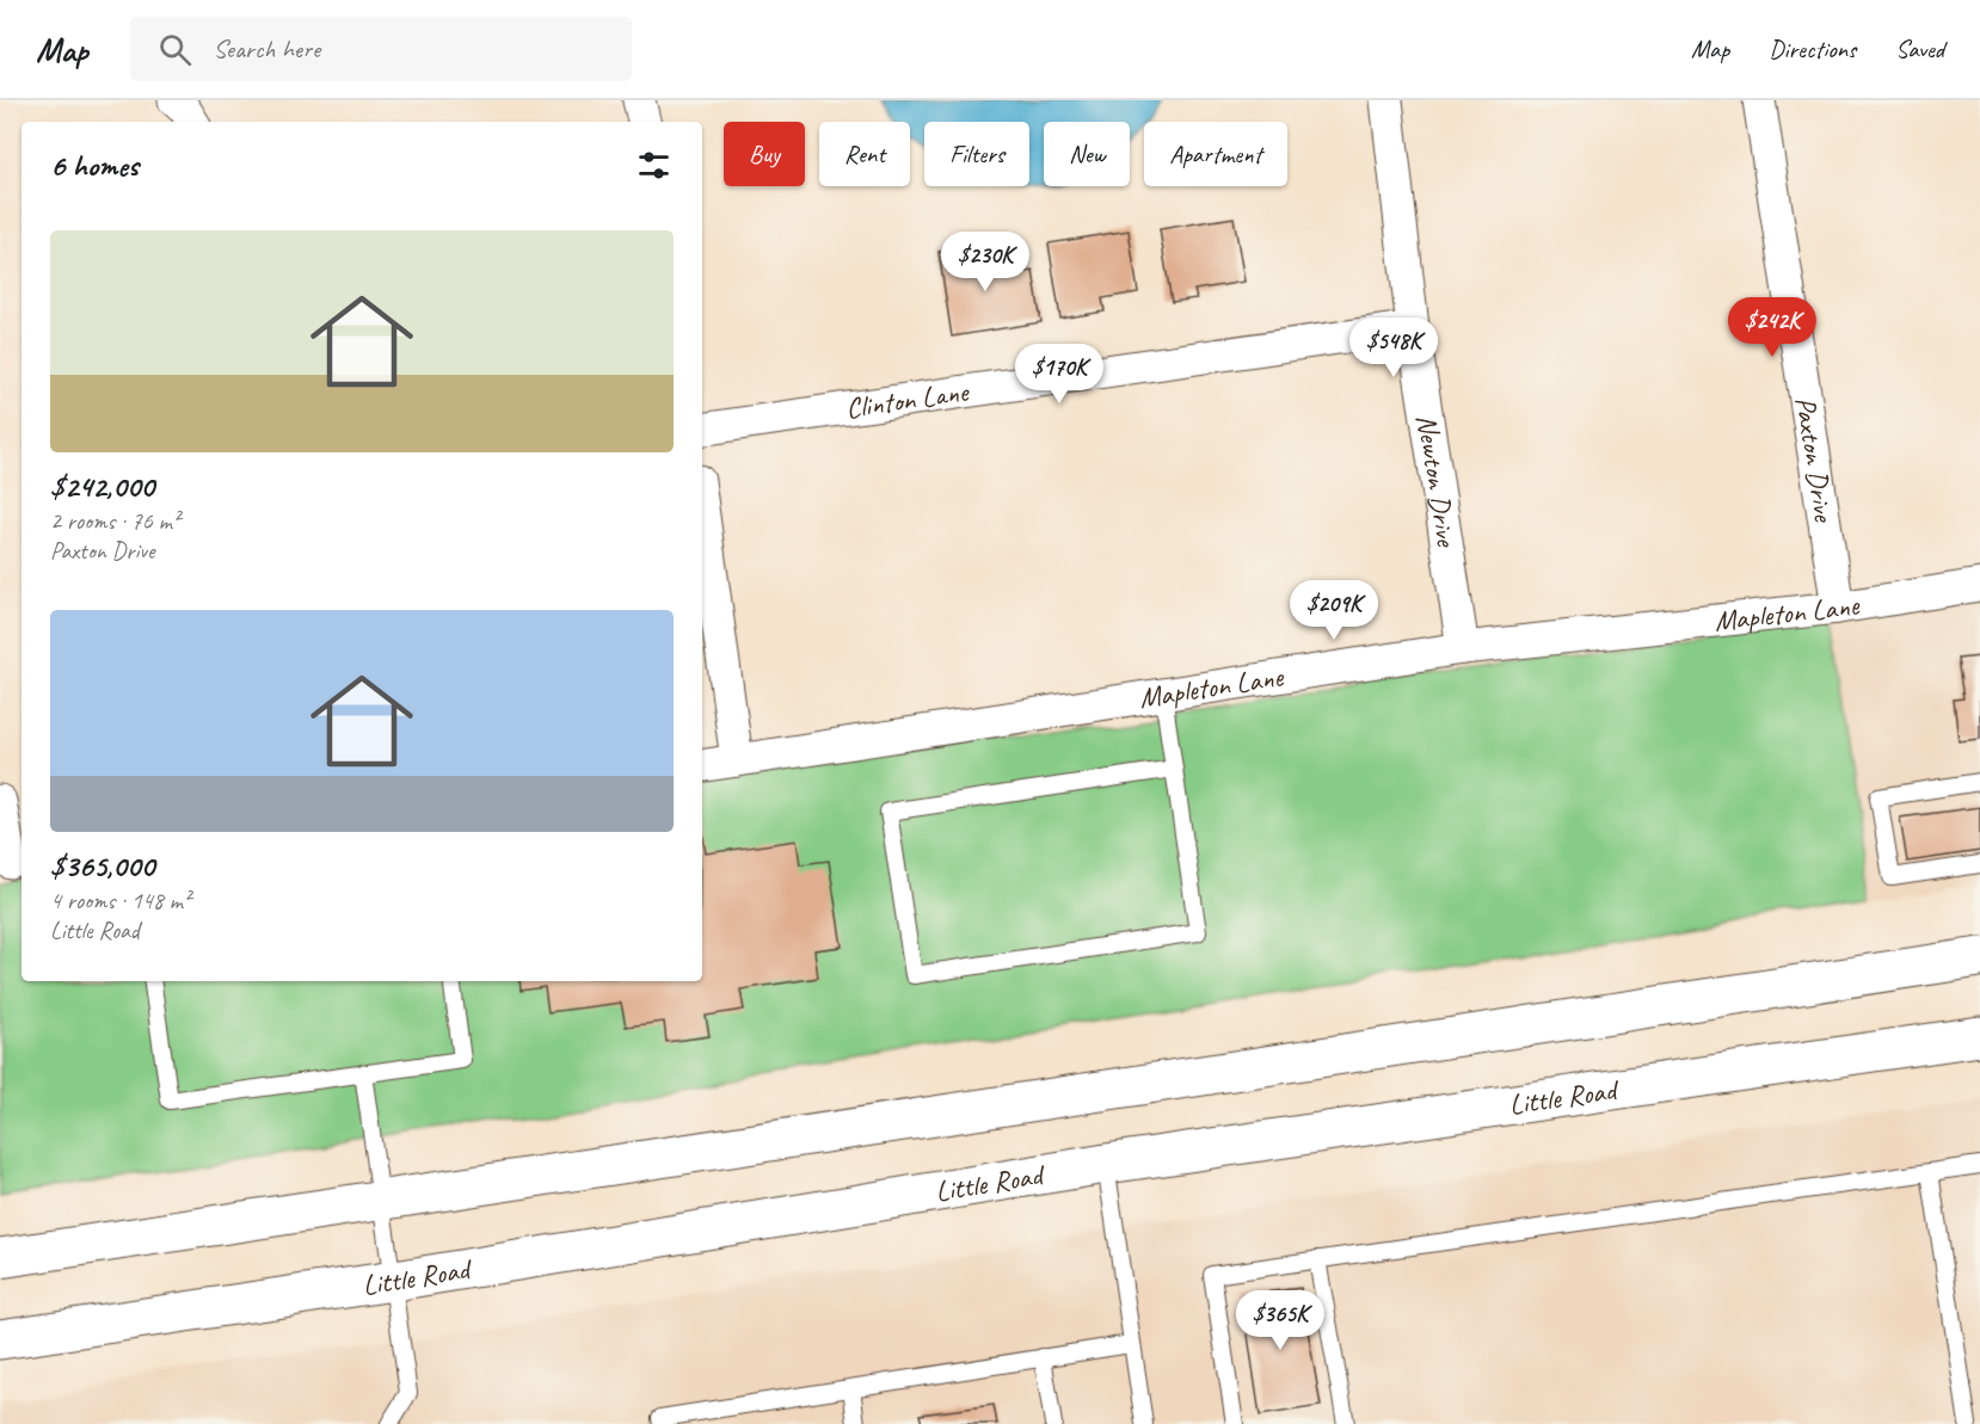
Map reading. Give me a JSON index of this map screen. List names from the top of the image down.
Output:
{
  "streets": {
    "main road": ["Little Road"],
    "street": [
      "Clinton Lane",
      "Paxton Drive",
      "Newton Drive",
      "Mapleton Lane"
    ]
  },
  "crossings": [
    ["Clinton Lane", "Newton Drive"],
    ["Paxton Drive", "Mapleton Lane"],
    ["Newton Drive", "Mapleton Lane"]
  ],
  "page": {
    "header": "Map",
    "search": "Search here",
    "nav": ["Map", "Directions", "Saved"],
    "chip": [
      "Buy",
      "Rent",
      "Filters",
      "New",
      "Apartment"
    ],
    "heading": "6 homes",
    "list": [
      {
        "name": "$242,000",
        "note": "2 rooms · 76 m² · Paxton Drive"
      },
      {
        "name": "$365,000",
        "note": "4 rooms · 148 m² · Little Road"
      }
    ],
    "price": [
      "$230K",
      "$242K",
      "$548K",
      "$170K",
      "$209K",
      "$365K"
    ]
  }
}
